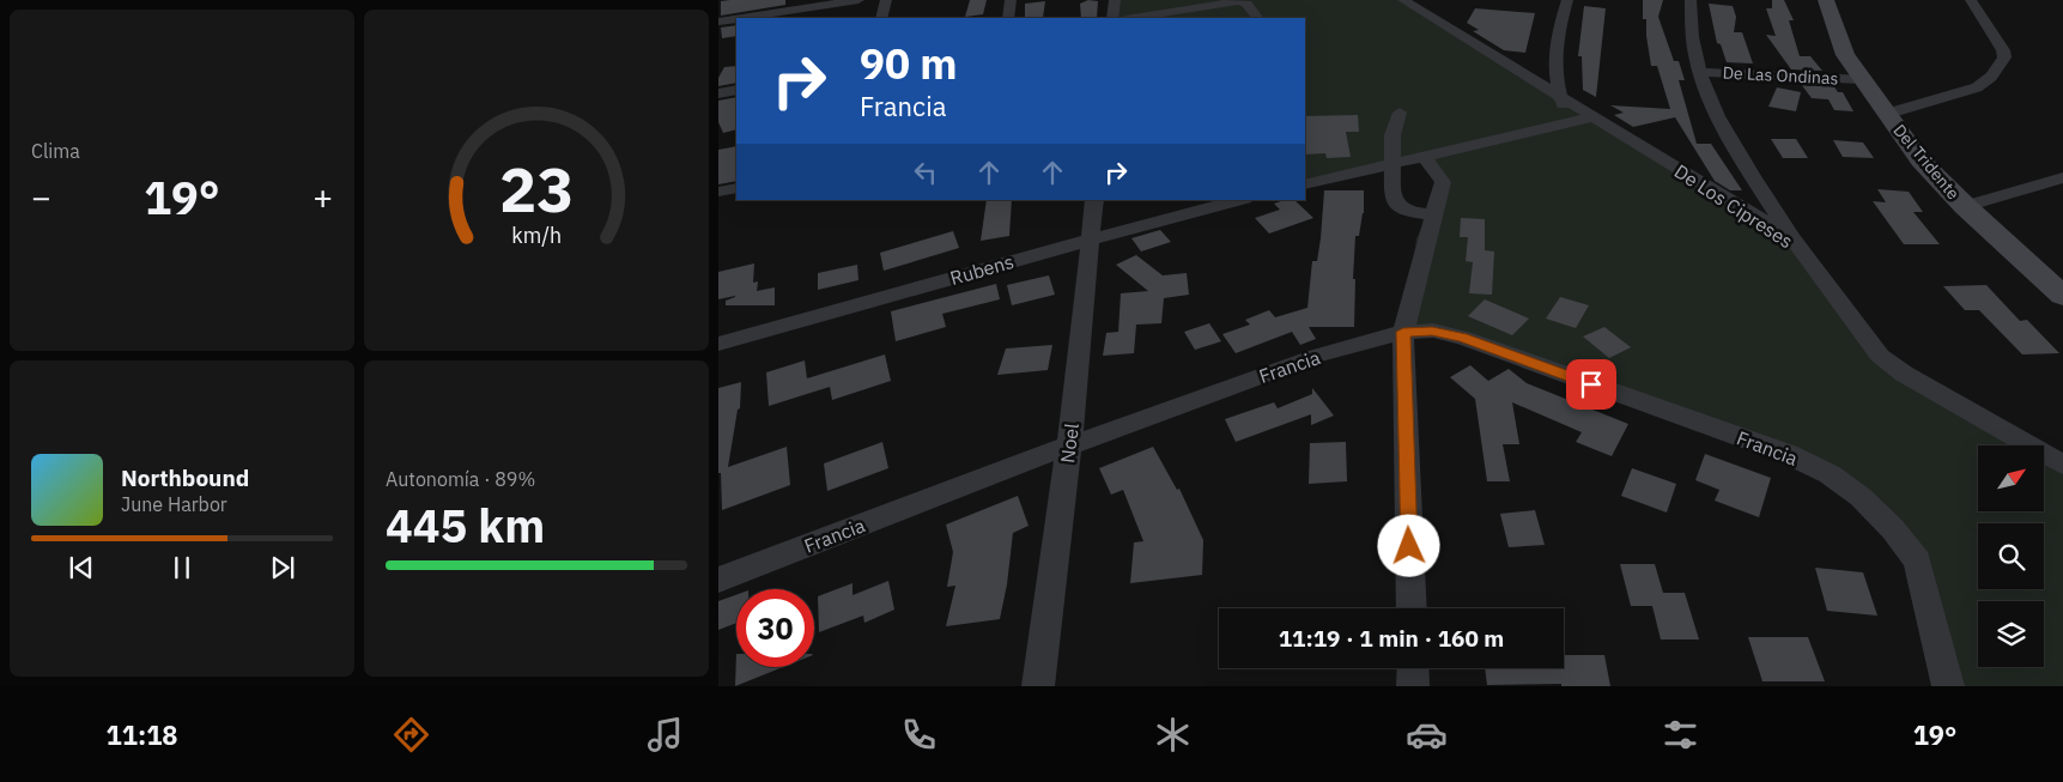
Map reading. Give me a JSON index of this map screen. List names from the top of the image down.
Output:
{
  "streets": {
    "main road": ["Del Tridente"],
    "street": [
      "De Las Ondinas",
      "De Los Cipreses",
      "Rubens",
      "Francia",
      "Noel"
    ]
  },
  "crossings": [
    ["De Las Ondinas", "Del Tridente"],
    ["Rubens", "Noel"],
    ["Francia", "Noel"]
  ],
  "north": "top right",
  "page": {
    "tile": [
      "Clima",
      ["Autonomía · 89%", "445 km"]
    ],
    "turn": ["90 m", "Francia"],
    "heat": ["−", "19°", "+"],
    "song": ["Northbound", "June Harbor"],
    "limit": "30",
    "trip": "11:19 · 1 min · 160 m",
    "tabs": ["11:18", "19°"],
    "gauge": ["23", "km/h"]
  }
}
